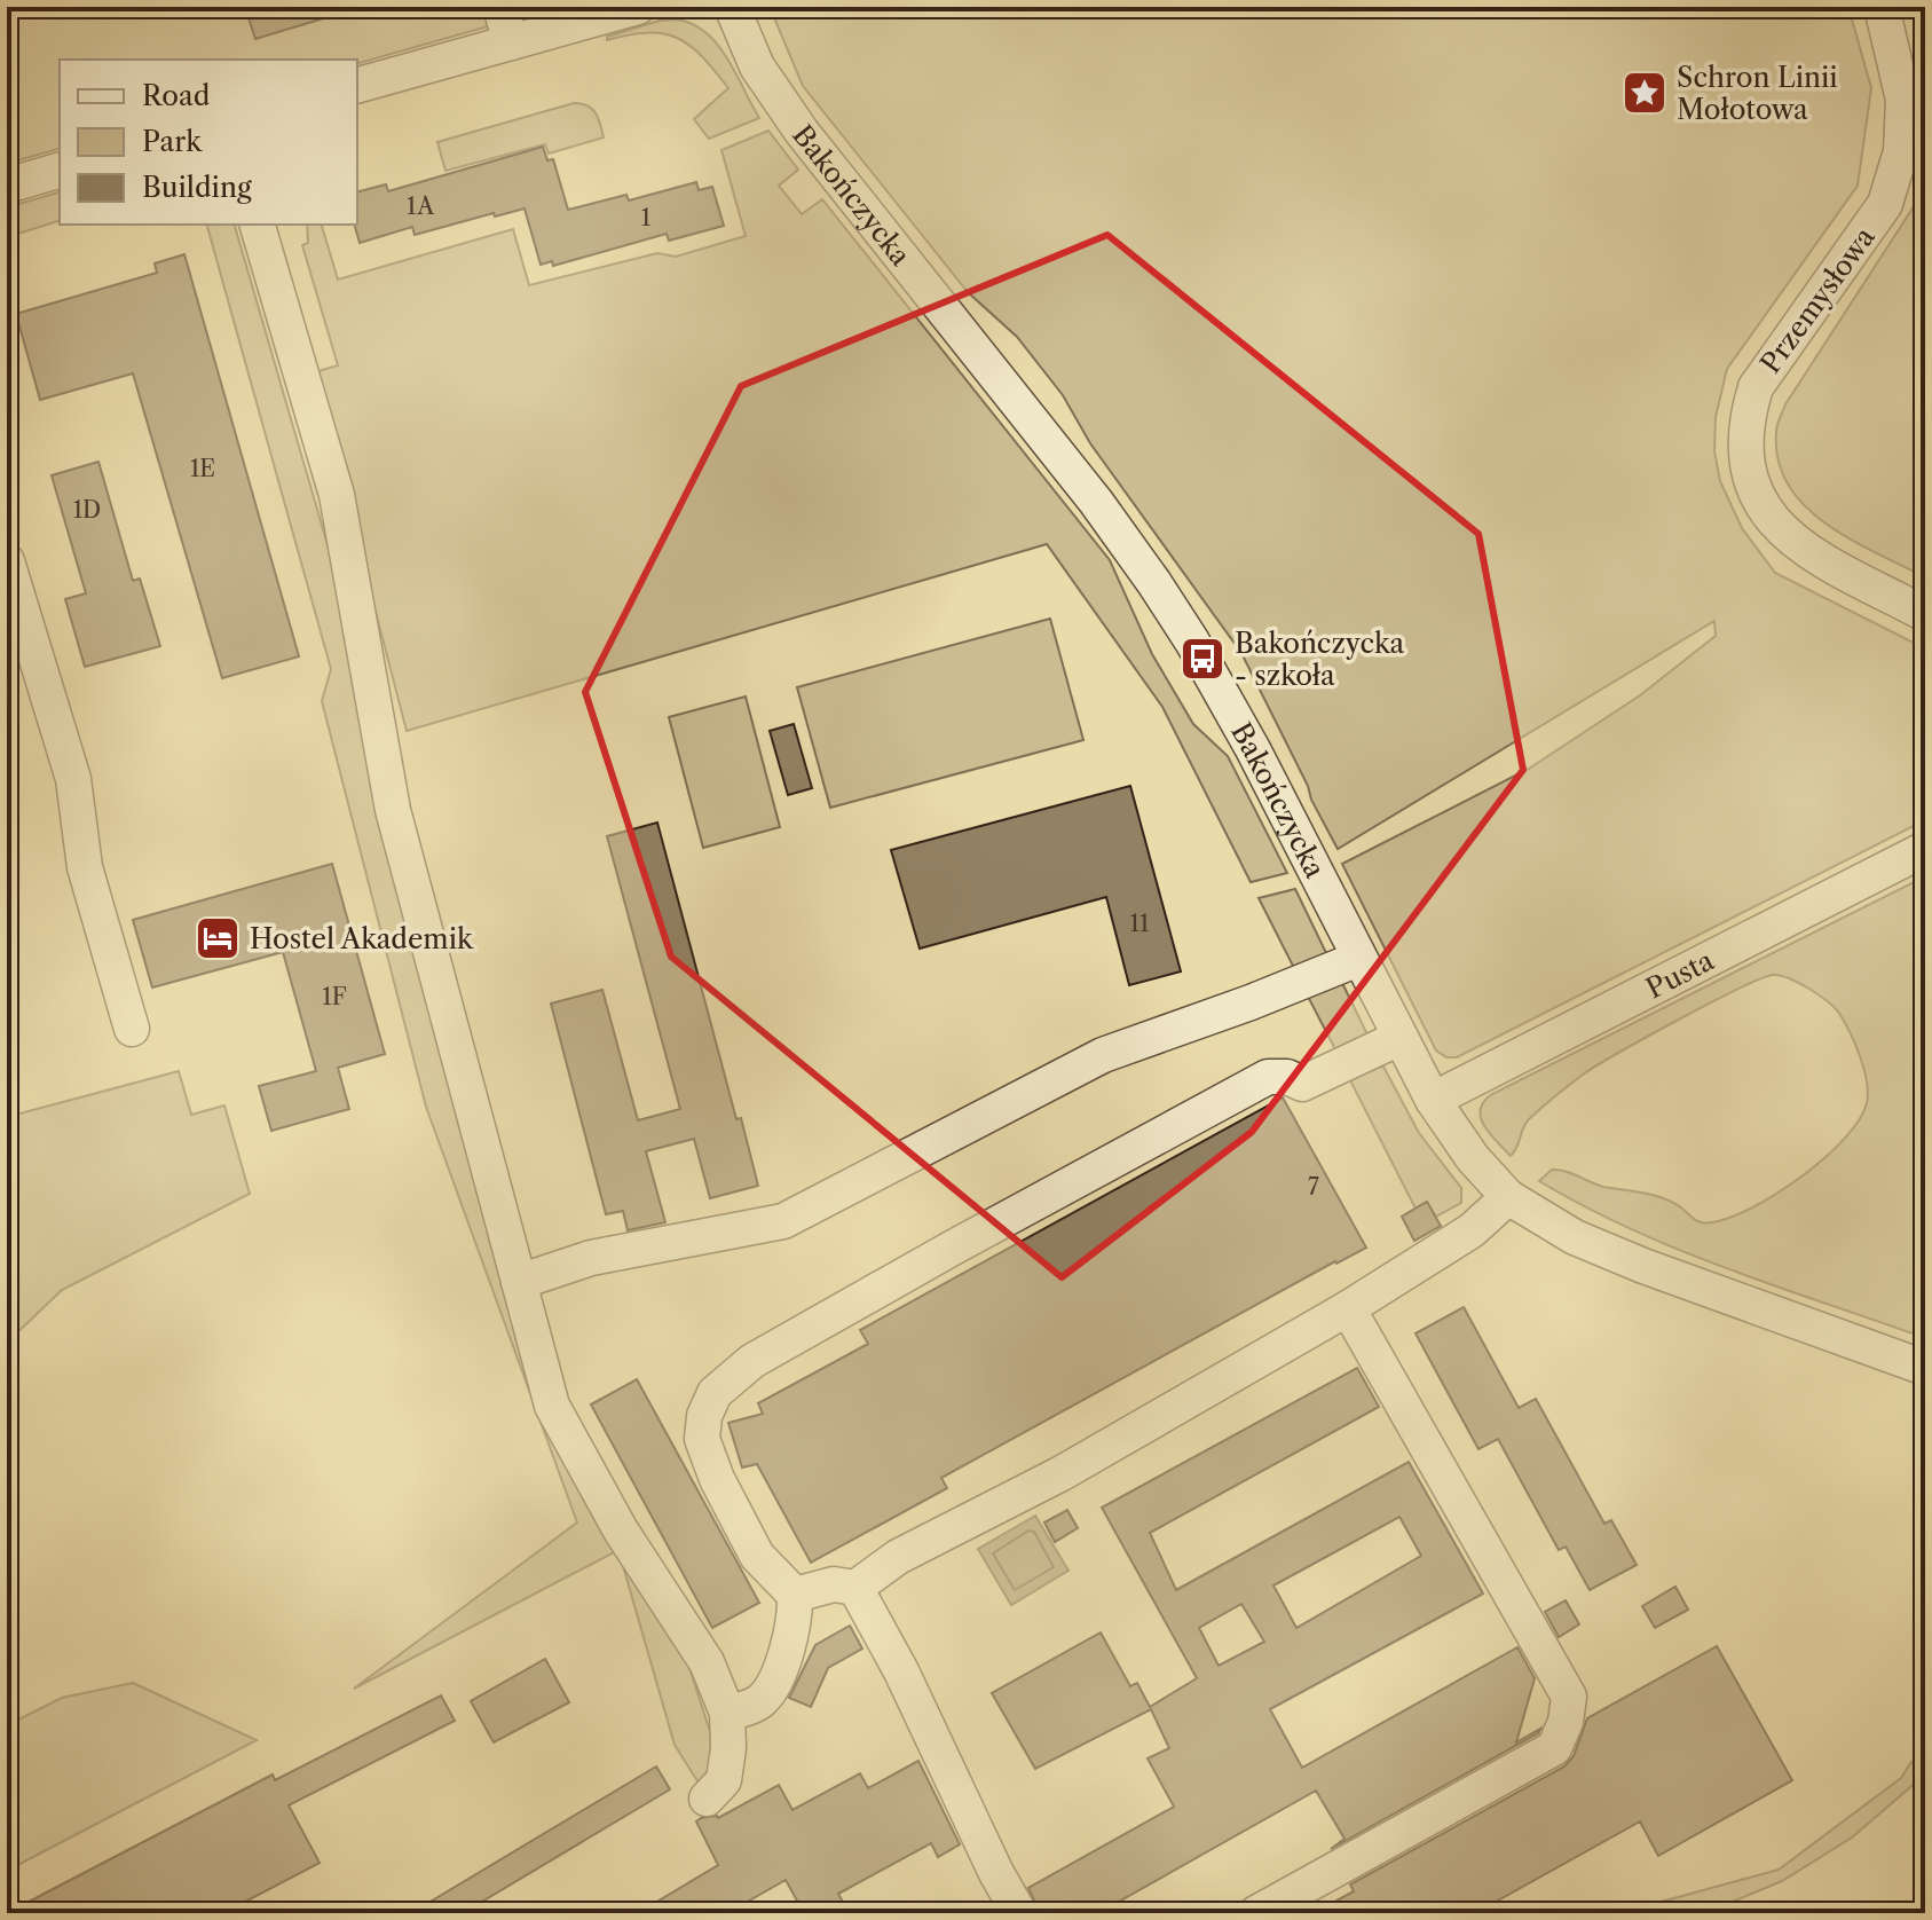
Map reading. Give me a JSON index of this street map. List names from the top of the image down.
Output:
{
  "streets": {
    "street": ["Bakończycka", "Przemysłowa", "Pusta"]
  },
  "crossings": [
    ["Bakończycka", "Pusta"]
  ],
  "places": {
    "place": ["Schron Linii Mołotowa"],
    "bus stop": ["Bakończycka - szkoła"],
    "hotel": ["Hostel Akademik"]
  },
  "house_numbers": [
    "1A",
    "1",
    "1E",
    "1D",
    "11",
    "1F",
    "7"
  ],
  "legend": ["Road", "Park", "Building"]
}
